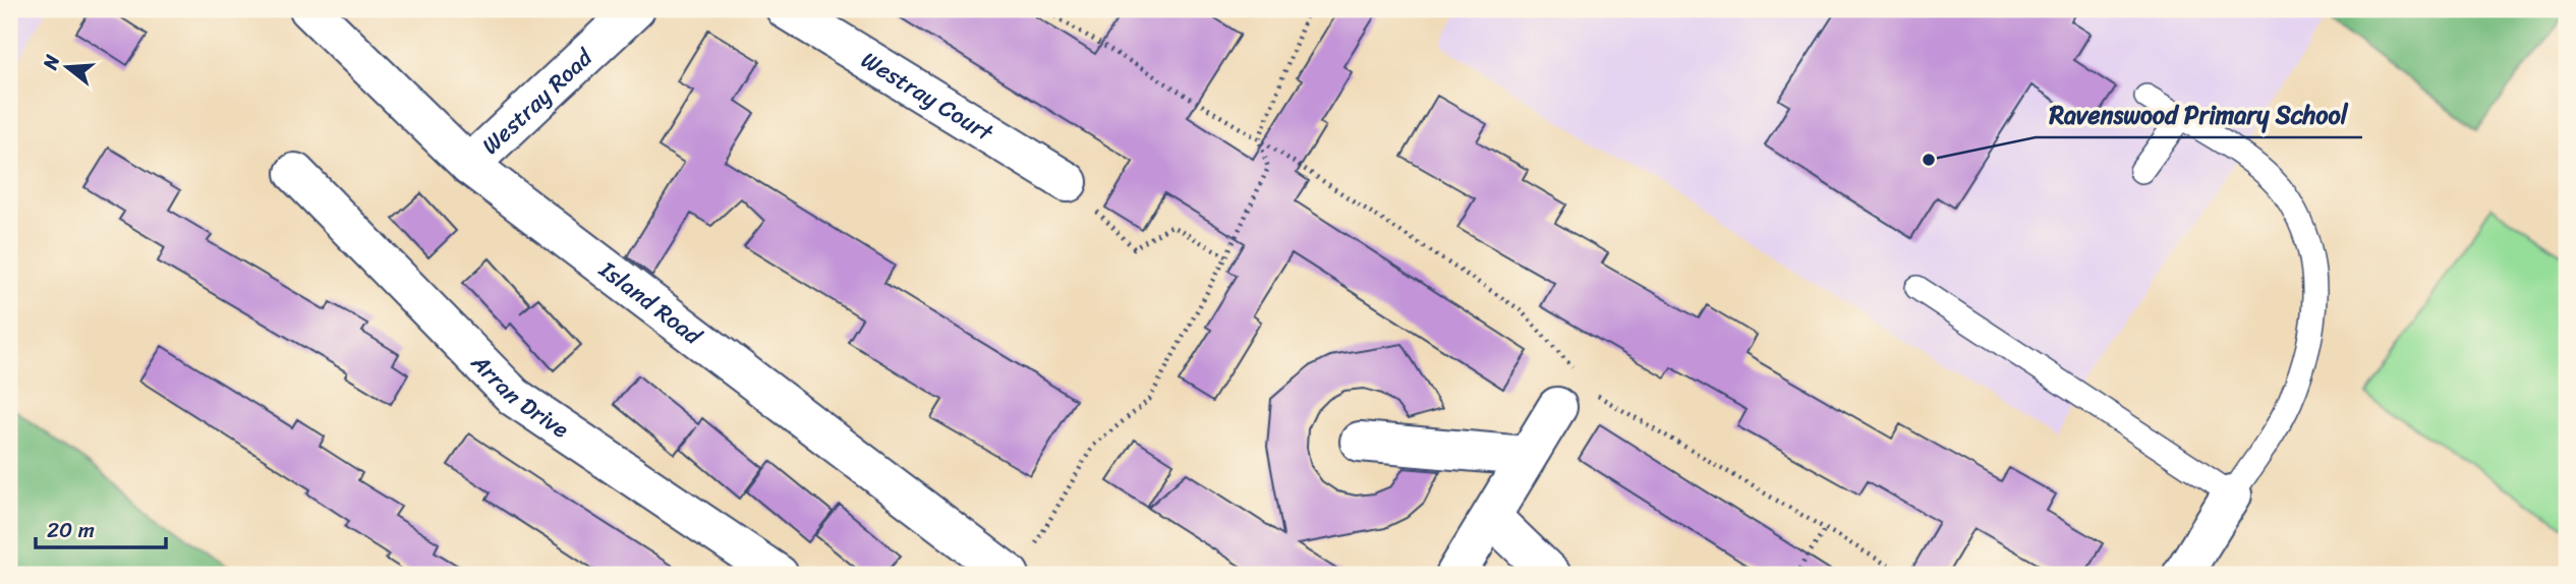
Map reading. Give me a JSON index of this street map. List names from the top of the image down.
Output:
{
  "streets": {
    "street": [
      "Westray Court",
      "Westray Road",
      "Island Road",
      "Arran Drive"
    ]
  },
  "crossings": [
    ["Westray Road", "Island Road"]
  ],
  "places": ["Ravenswood Primary School"],
  "scale_bar": "20 m",
  "north": "left"
}
